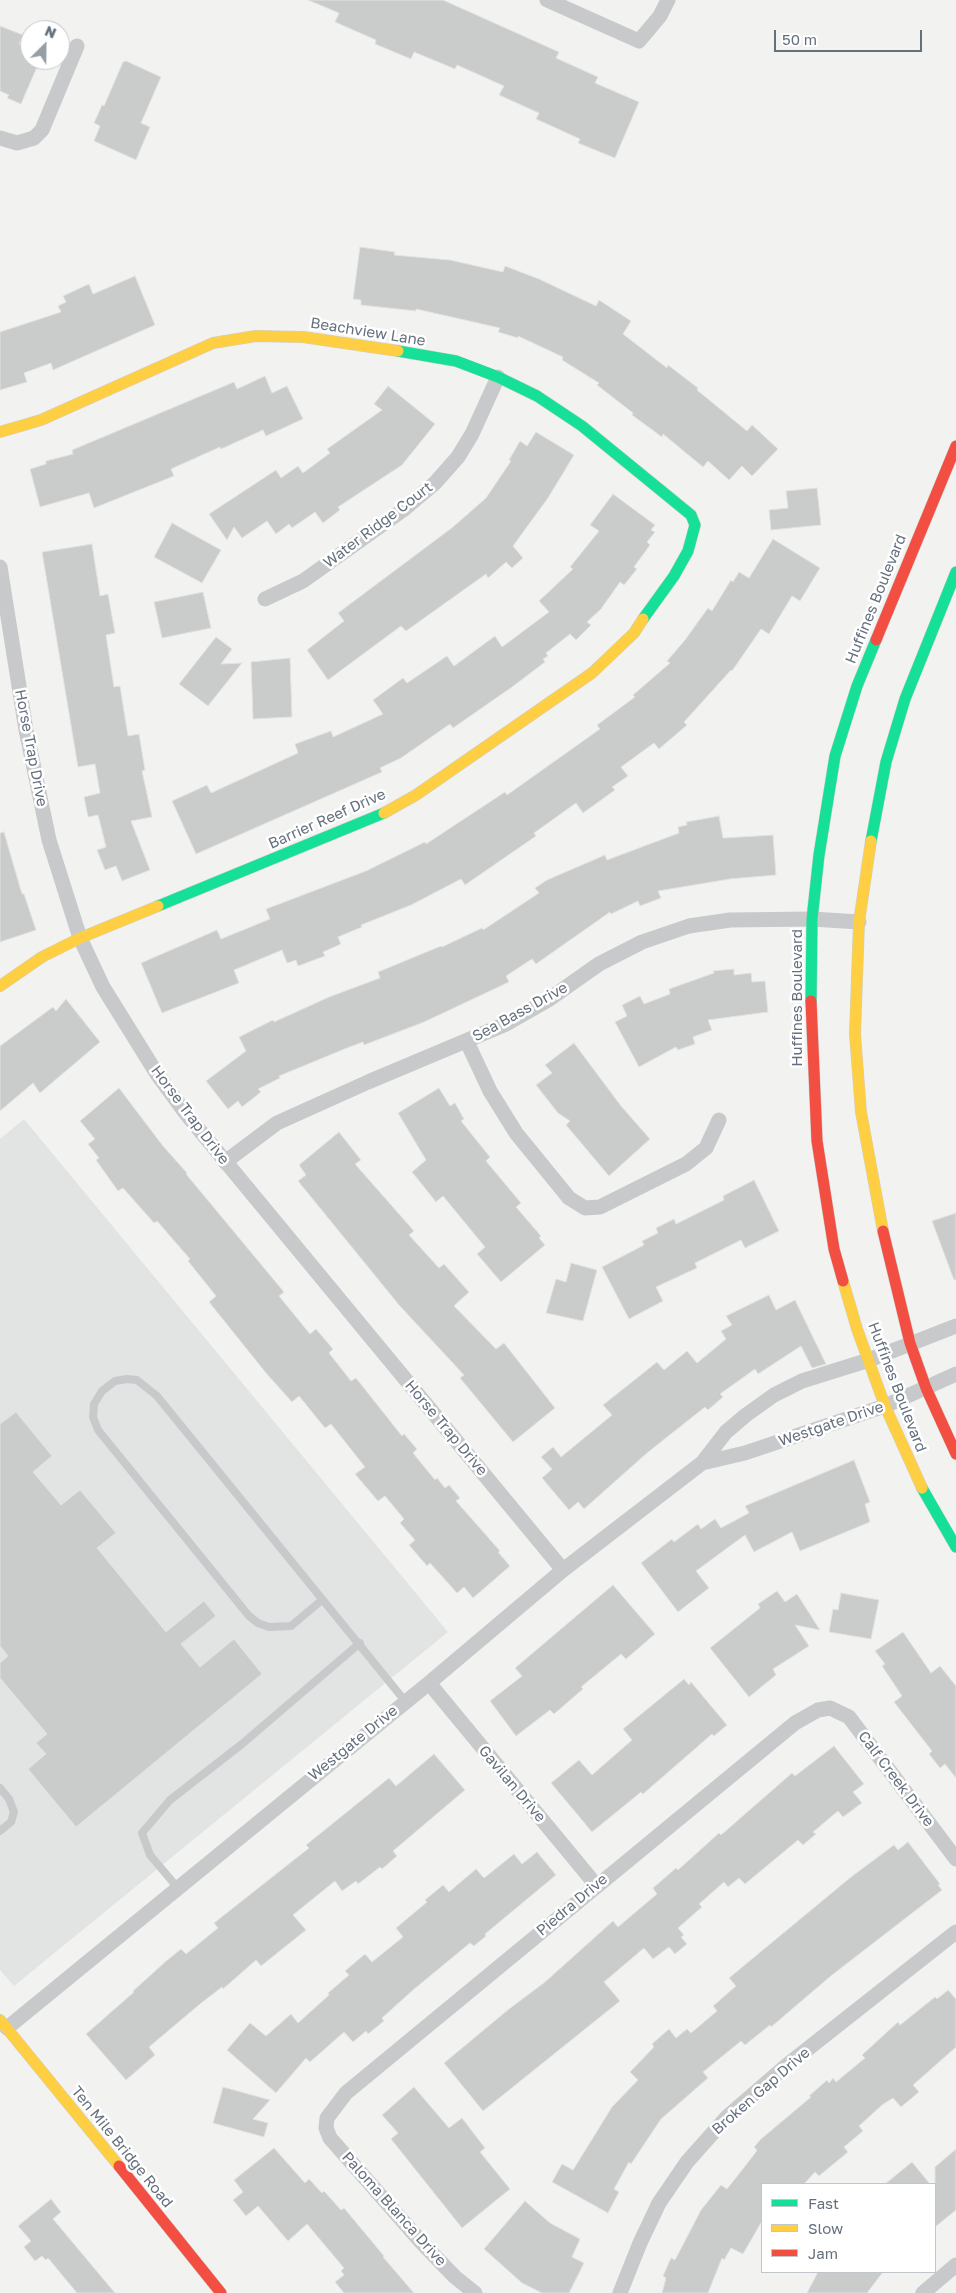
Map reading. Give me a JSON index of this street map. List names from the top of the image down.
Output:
{
  "streets": {
    "main road": [
      "Beachview Lane",
      "Huffines Boulevard",
      "Barrier Reef Drive",
      "Ten Mile Bridge Road"
    ],
    "street": [
      "Water Ridge Court",
      "Horse Trap Drive",
      "Sea Bass Drive",
      "Westgate Drive",
      "Calf Creek Drive",
      "Gavilan Drive",
      "Piedra Drive",
      "Broken Gap Drive",
      "Paloma Blanca Drive"
    ]
  },
  "crossings": [
    ["Beachview Lane", "Water Ridge Court"],
    ["Beachview Lane", "Barrier Reef Drive"],
    ["Huffines Boulevard", "Sea Bass Drive"],
    ["Huffines Boulevard", "Westgate Drive"],
    ["Horse Trap Drive", "Barrier Reef Drive"],
    ["Horse Trap Drive", "Sea Bass Drive"],
    ["Horse Trap Drive", "Westgate Drive"],
    ["Westgate Drive", "Gavilan Drive"],
    ["Westgate Drive", "Ten Mile Bridge Road"],
    ["Calf Creek Drive", "Piedra Drive"],
    ["Gavilan Drive", "Piedra Drive"],
    ["Piedra Drive", "Paloma Blanca Drive"]
  ],
  "legend": ["Fast", "Slow", "Jam"],
  "scale_bar": "50 m",
  "north": "top right"
}
